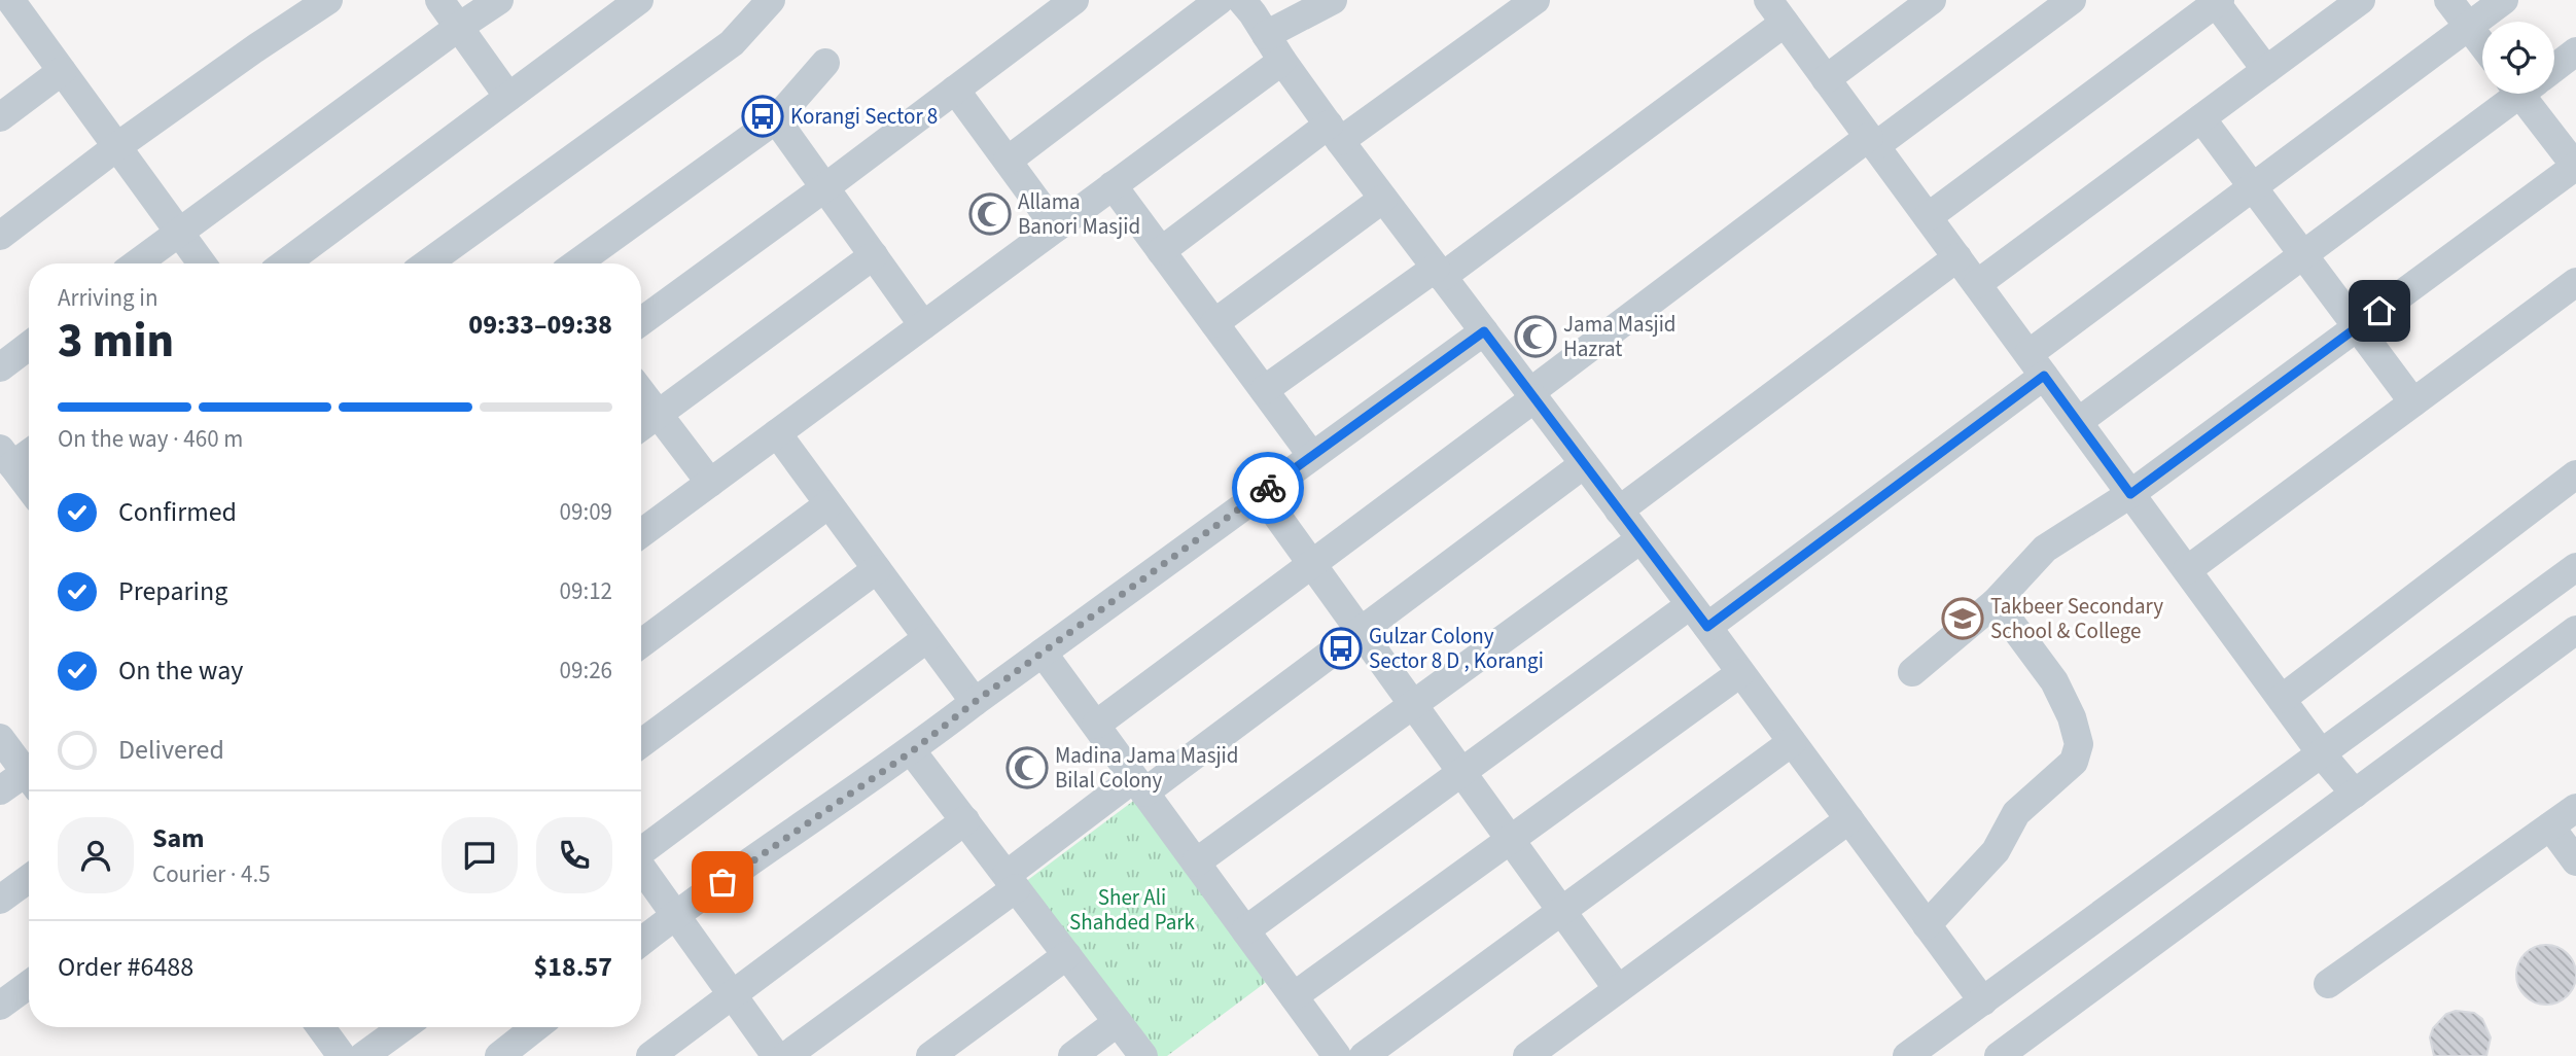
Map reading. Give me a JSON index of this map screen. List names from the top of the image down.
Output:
{
  "parks": ["Sher Ali Shahded Park"],
  "places": {
    "bus stop": ["Korangi Sector 8", "Gulzar Colony Sector 8 D , Korangi"],
    "mosque": ["Allama Banori Masjid", "Jama Masjid Hazrat", "Madina Jama Masjid Bilal Colony"],
    "school or university": ["Takbeer Secondary School & College"]
  },
  "page": {
    "heading": ["3 min", "Arriving in", "09:33–09:38"],
    "panel": [
      "Sam",
      "Courier · 4.5",
      "Order #6488",
      "$18.57"
    ],
    "bar": "On the way · 460 m",
    "list": [
      ["Confirmed", "09:09"],
      ["Preparing", "09:12"],
      ["On the way", "09:26"],
      "Delivered"
    ]
  }
}
